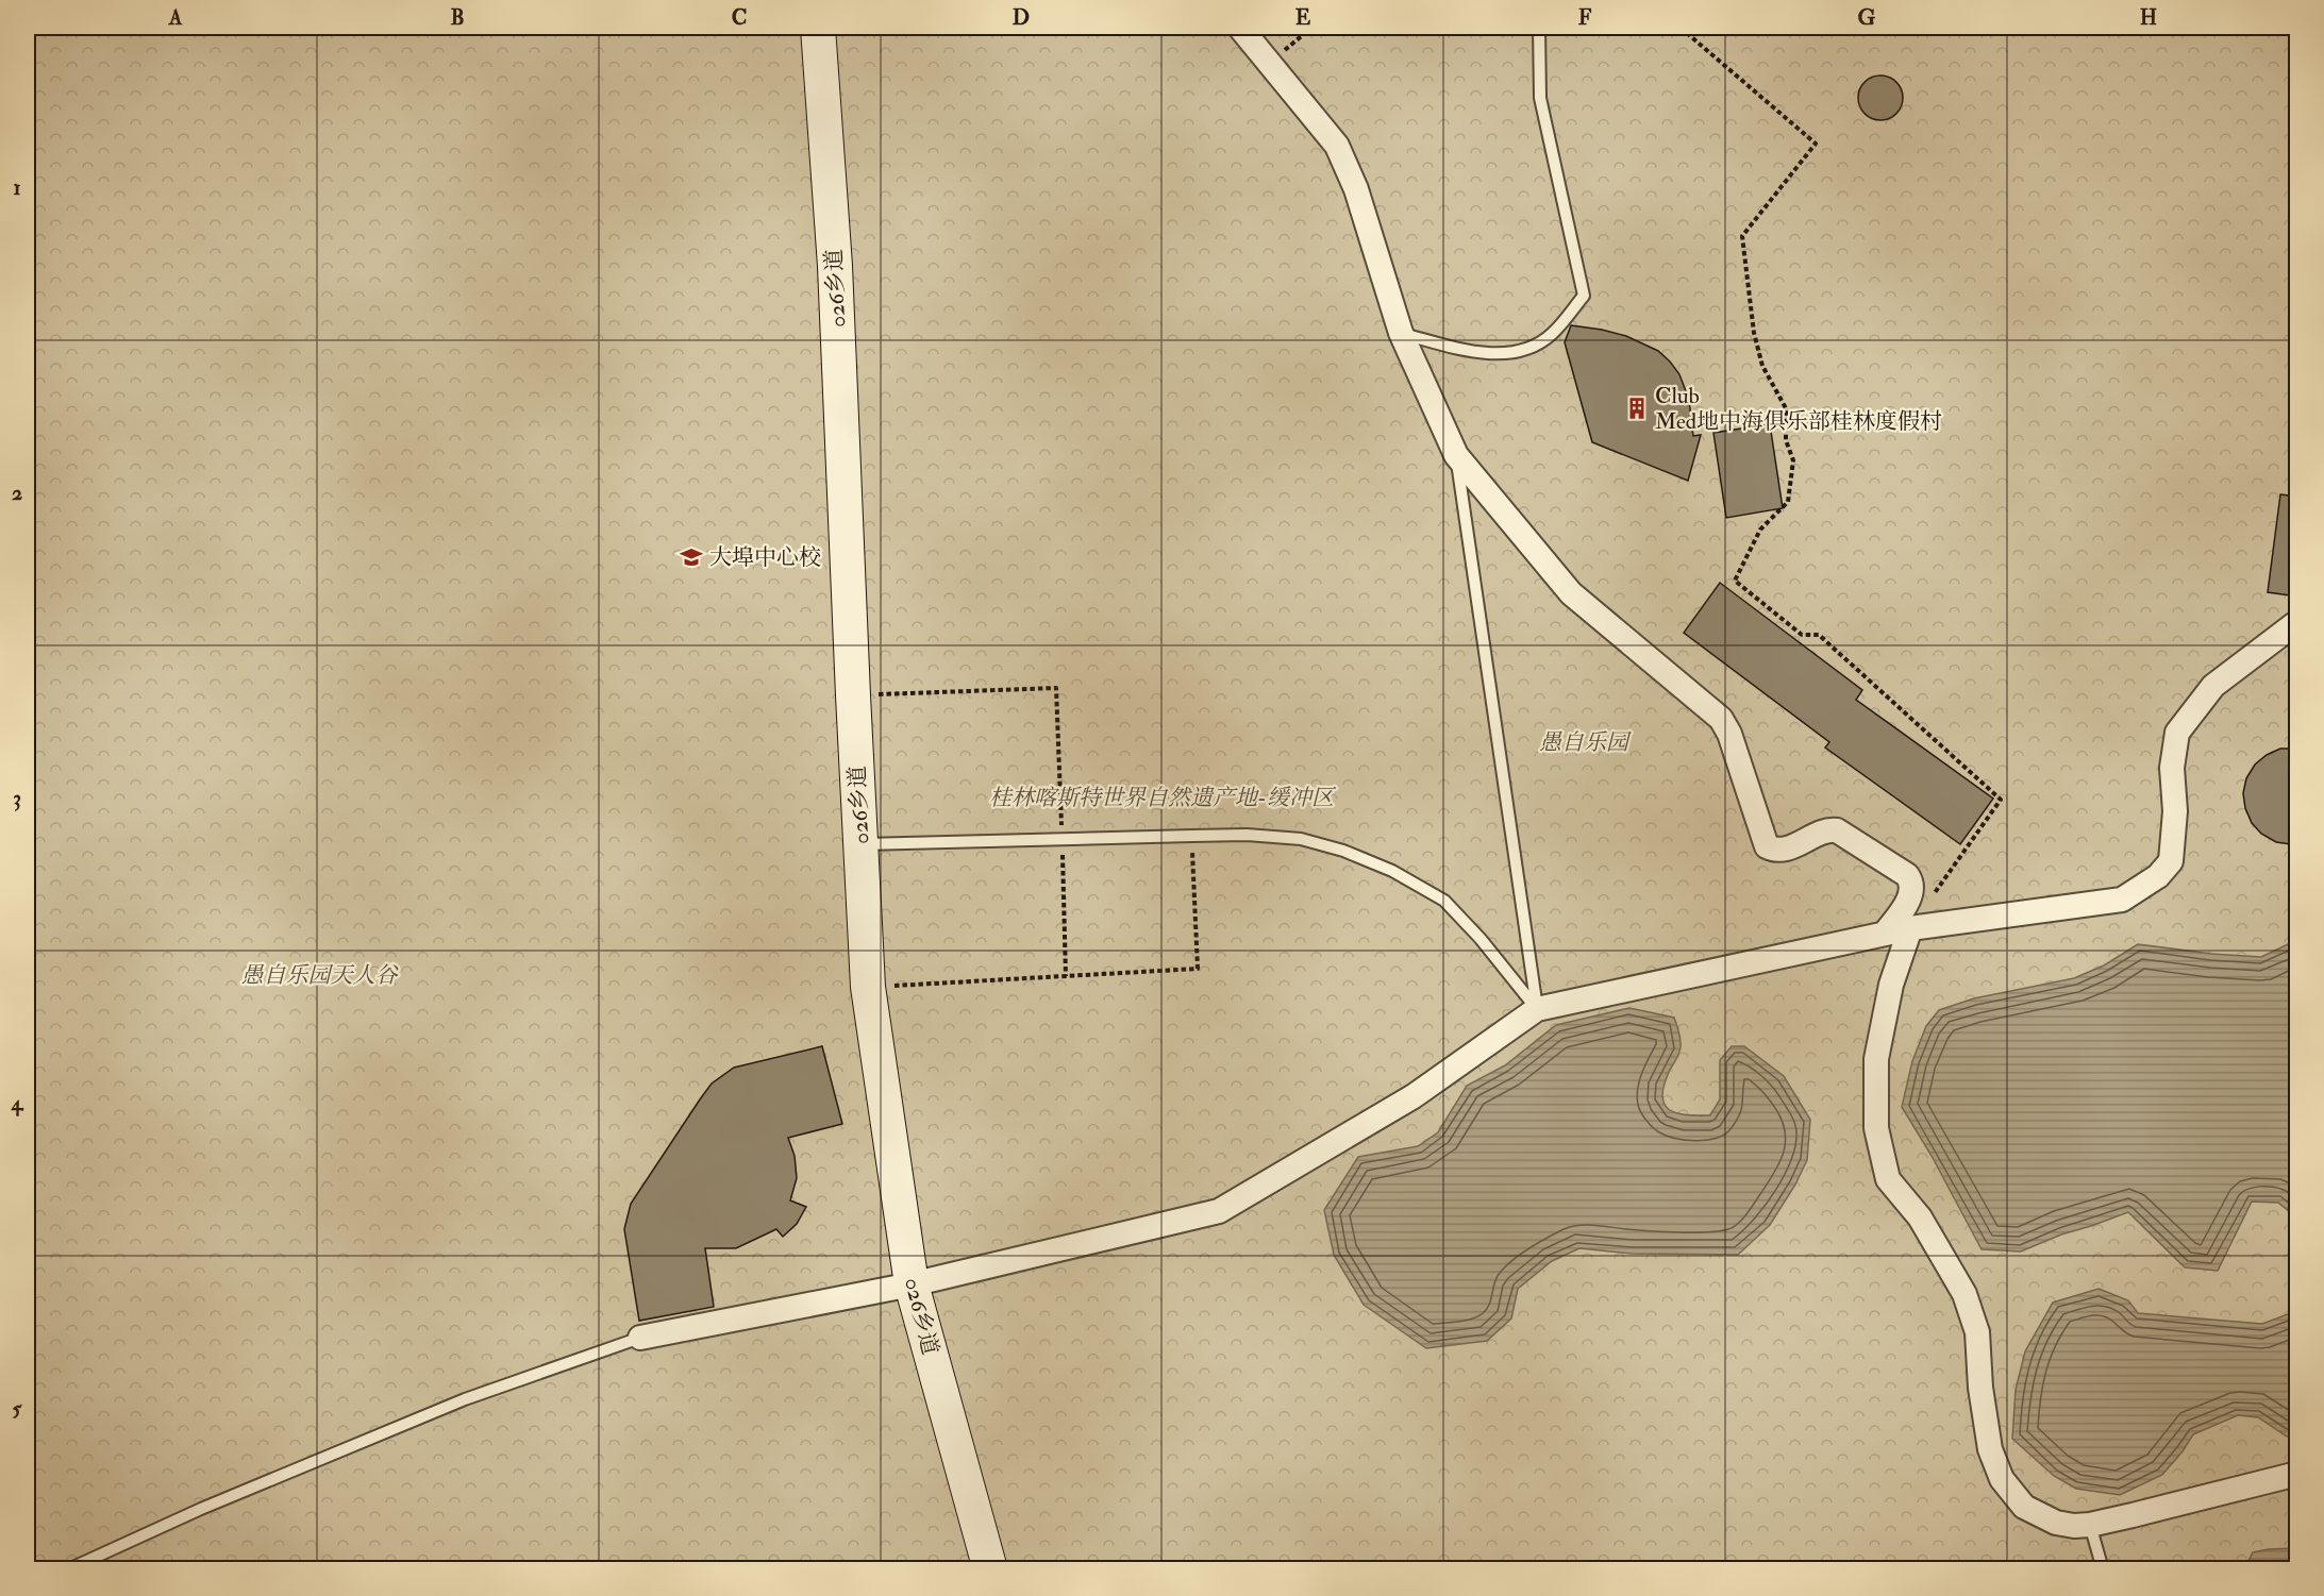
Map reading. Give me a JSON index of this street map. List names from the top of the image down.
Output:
{
  "streets": {
    "street": ["026乡道"]
  },
  "parks": ["愚自乐园", "桂林喀斯特世界自然遗产地-缓冲区", "愚自乐园天人谷"],
  "places": {
    "building": ["Club Med地中海俱乐部桂林度假村"],
    "school or university": ["大埠中心校"]
  },
  "grid": {
    "columns": [
      "A",
      "B",
      "C",
      "D",
      "E",
      "F",
      "G",
      "H"
    ],
    "rows": [
      "1",
      "2",
      "3",
      "4",
      "5"
    ]
  }
}
